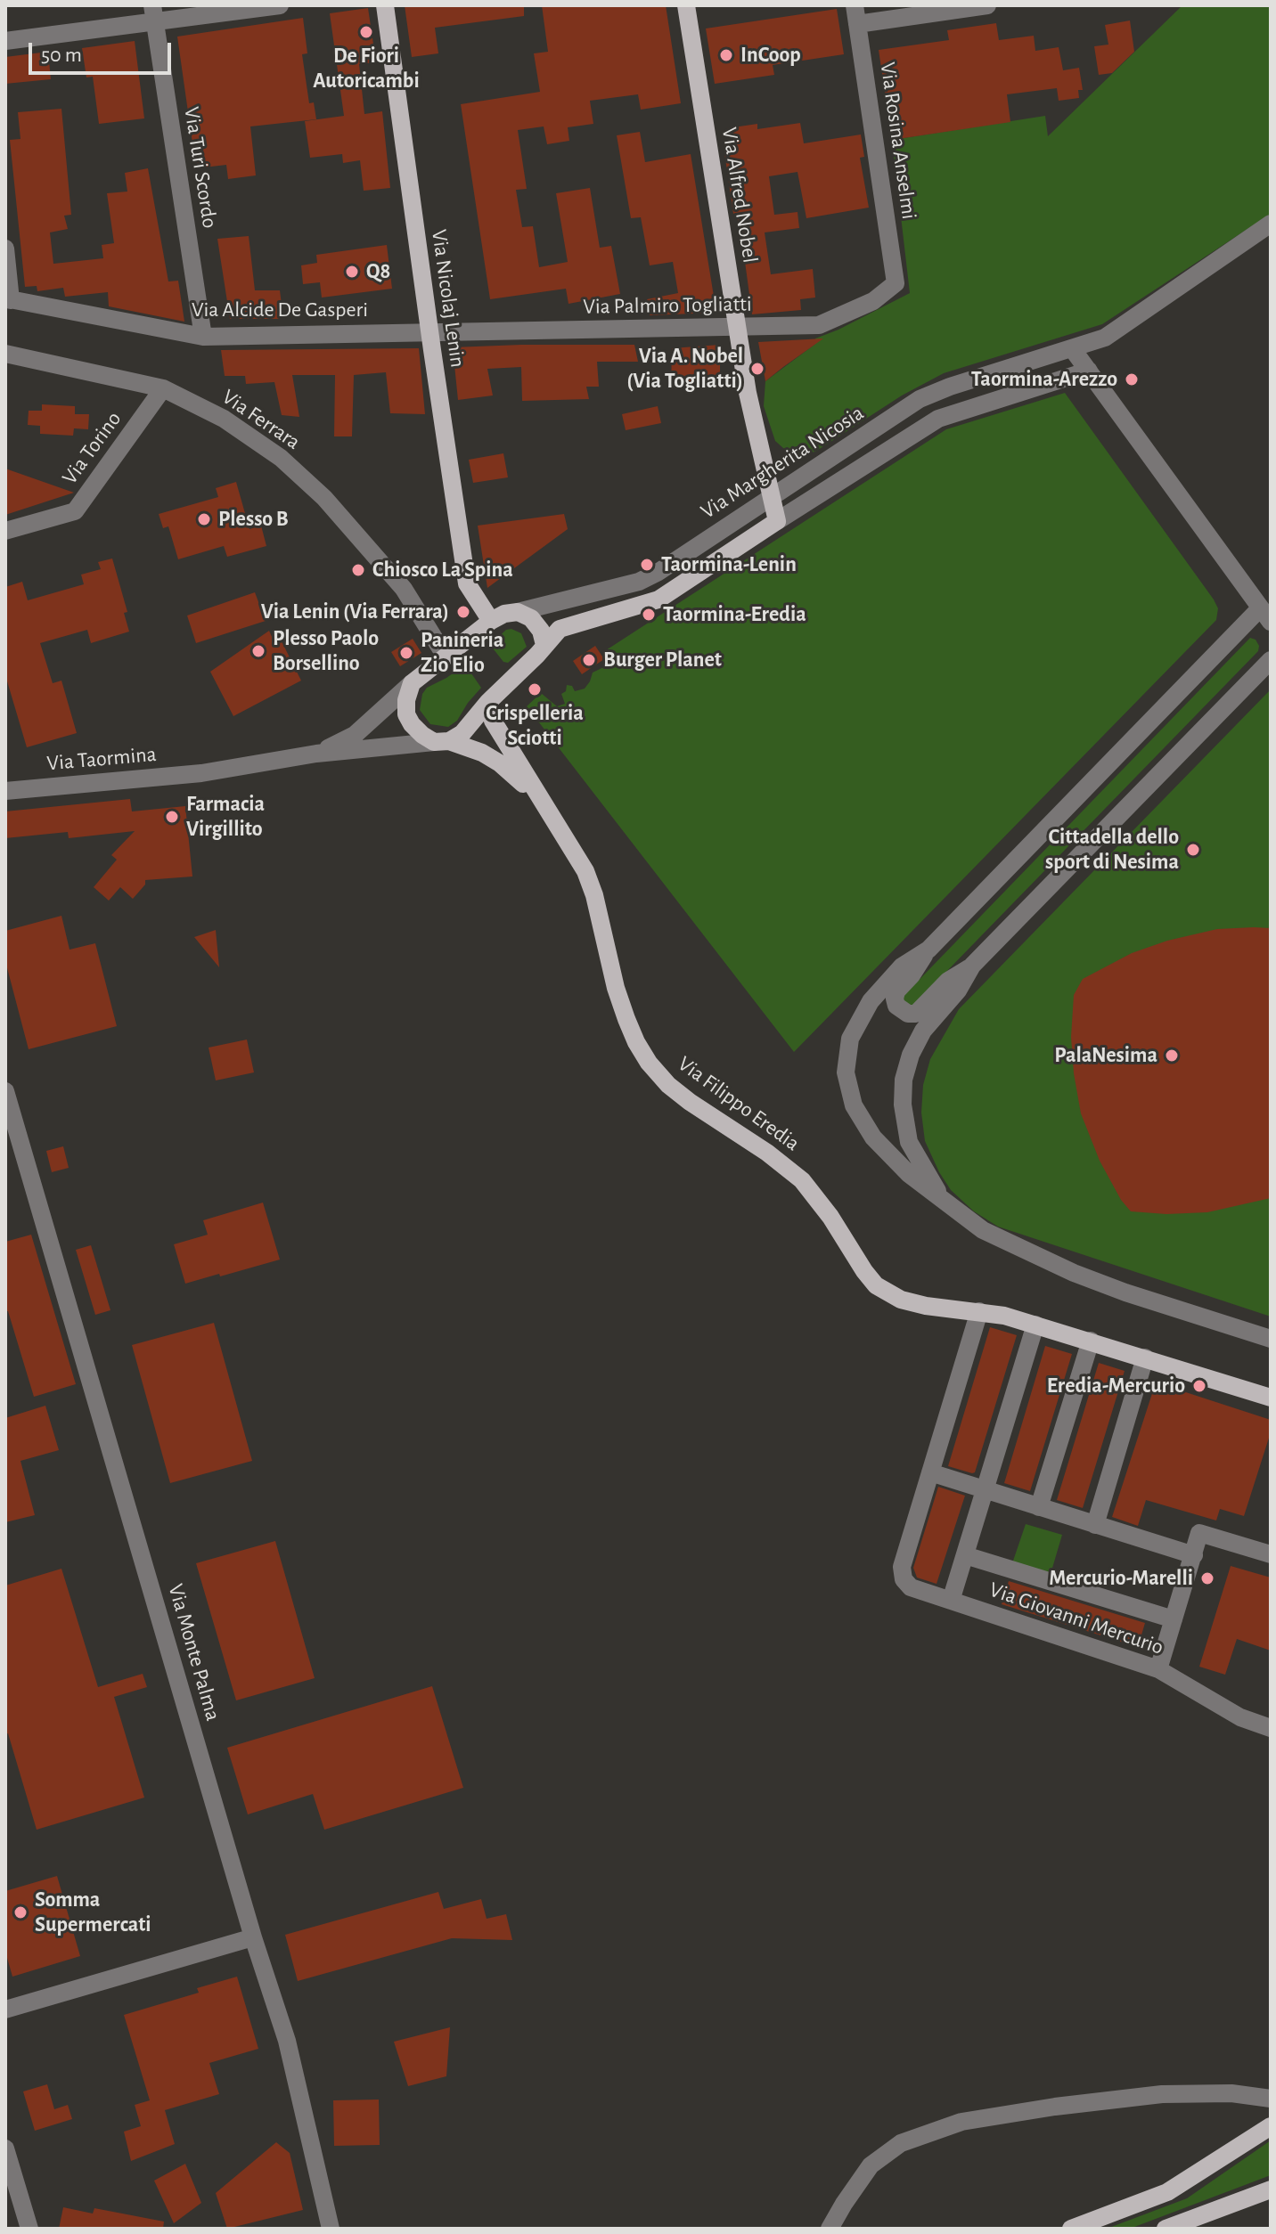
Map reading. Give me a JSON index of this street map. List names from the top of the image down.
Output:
{
  "streets": {
    "main road": ["Via Alfred Nobel", "Via Nicolaj Lenin", "Via Filippo Eredia"],
    "street": [
      "Via Rosina Anselmi",
      "Via Turi Scordo",
      "Via Palmiro Togliatti",
      "Via Alcide De Gasperi",
      "Via Ferrara",
      "Via Torino",
      "Via Margherita Nicosia",
      "Via Taormina",
      "Via Giovanni Mercurio",
      "Via Monte Palma"
    ]
  },
  "crossings": [
    ["Via Rosina Anselmi", "Via Palmiro Togliatti"],
    ["Via Turi Scordo", "Via Alcide De Gasperi"],
    ["Via Alfred Nobel", "Via Palmiro Togliatti"],
    ["Via Alfred Nobel", "Via Margherita Nicosia"],
    ["Via Nicolaj Lenin", "Via Palmiro Togliatti"],
    ["Via Nicolaj Lenin", "Via Alcide De Gasperi"],
    ["Via Palmiro Togliatti", "Via Alcide De Gasperi"],
    ["Via Ferrara", "Via Torino"]
  ],
  "places": [
    "De Fiori Autoricambi",
    "InCoop",
    "Q8",
    "Via A. Nobel (Via Togliatti)",
    "Taormina-Arezzo",
    "Plesso B",
    "Taormina-Lenin",
    "Chiosco La Spina",
    "Via Lenin (Via Ferrara)",
    "Taormina-Eredia",
    "Plesso Paolo Borsellino",
    "Panineria Zio Elio",
    "Burger Planet",
    "Crispelleria Sciotti",
    "Farmacia Virgillito",
    "Cittadella dello sport di Nesima",
    "PalaNesima",
    "Eredia-Mercurio",
    "Mercurio-Marelli",
    "Somma Supermercati"
  ],
  "scale_bar": "50 m"
}
